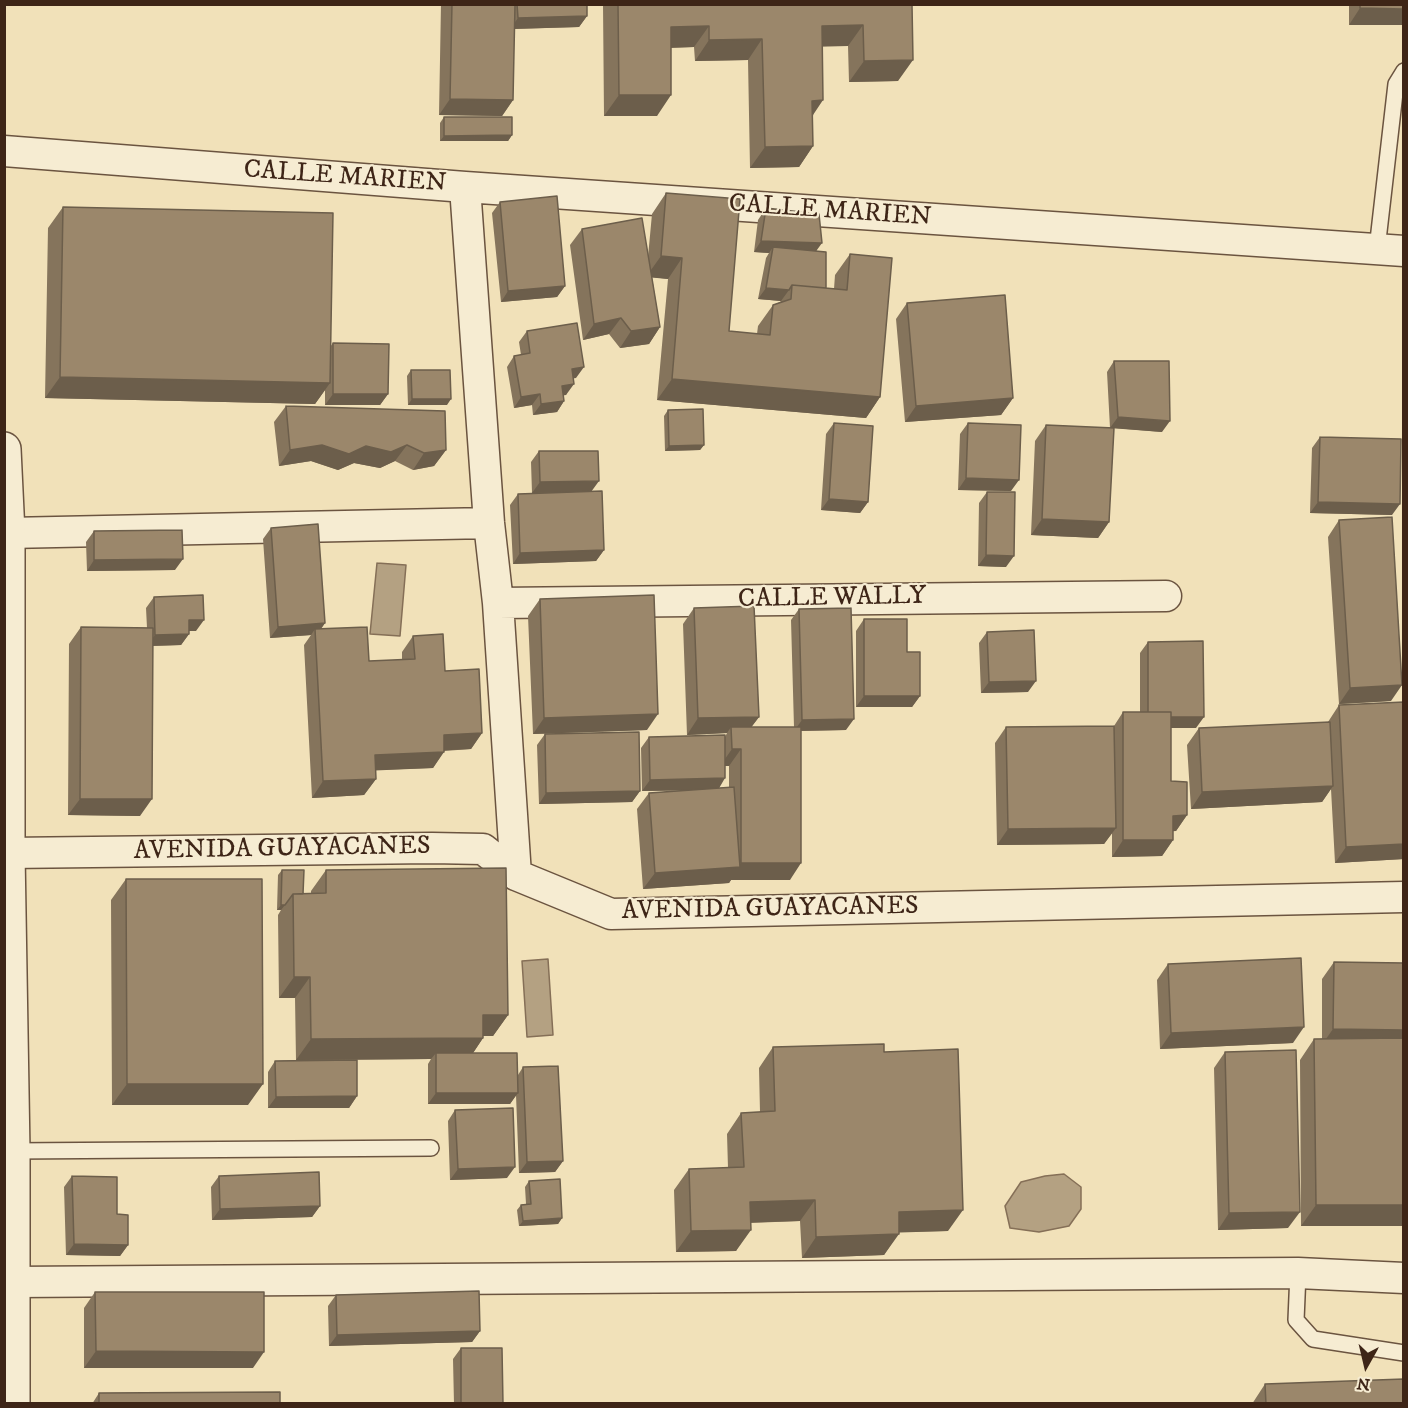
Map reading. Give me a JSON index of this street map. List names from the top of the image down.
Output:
{
  "streets": {
    "street": ["CALLE MARIEN", "CALLE WALLY", "AVENIDA GUAYACANES"]
  },
  "north": "bottom"
}
